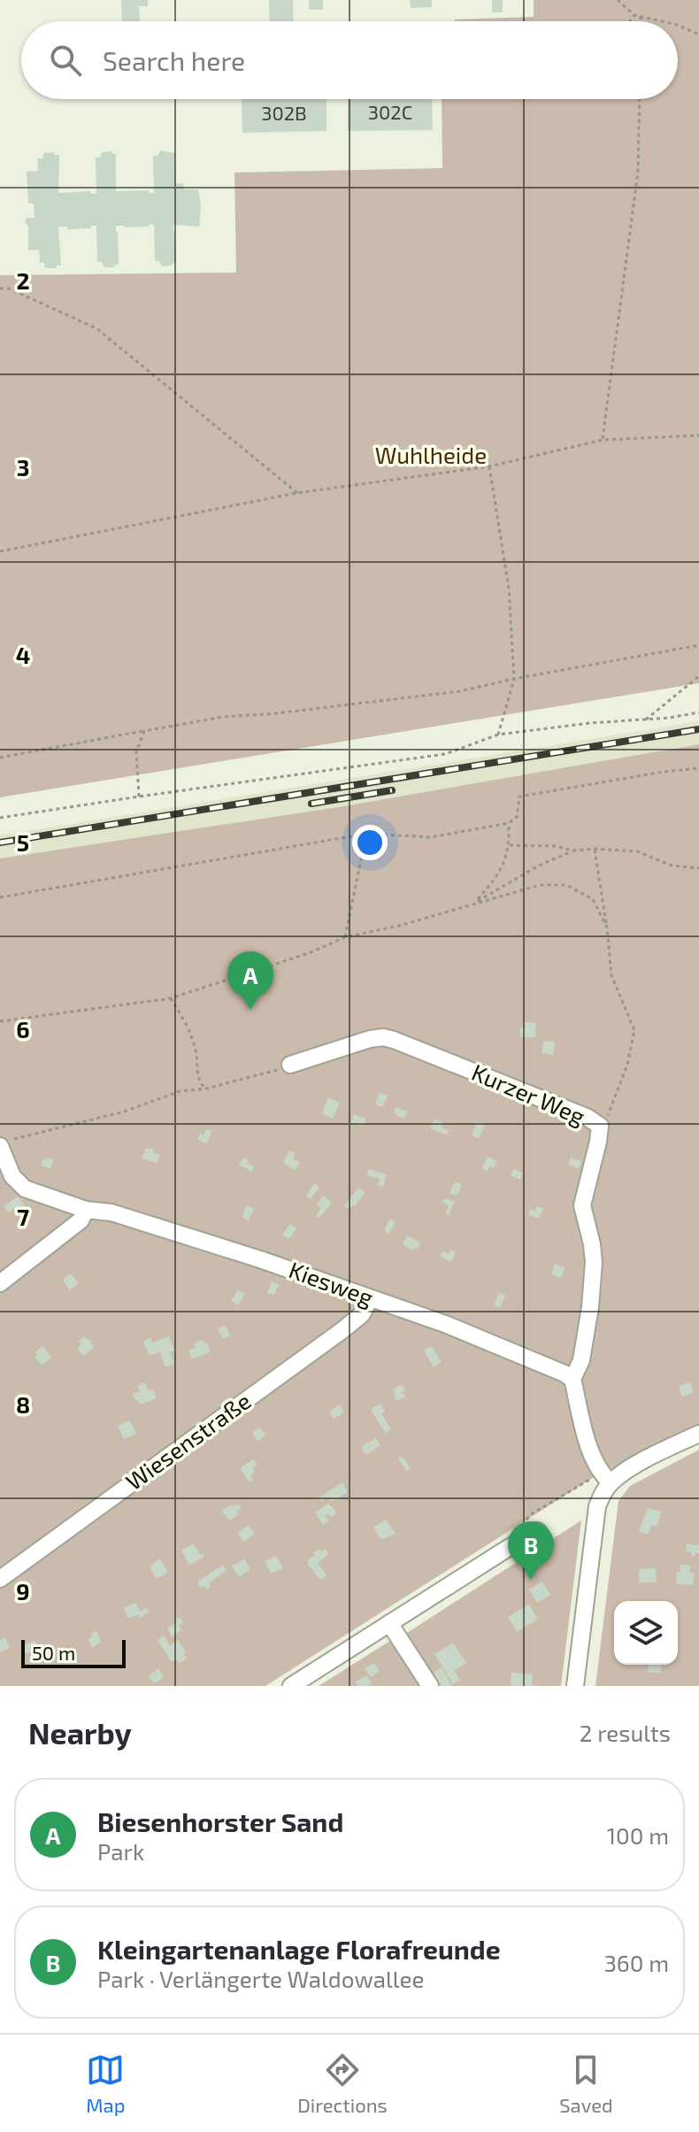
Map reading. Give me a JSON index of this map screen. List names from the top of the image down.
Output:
{
  "streets": {
    "street": ["Kurzer Weg", "Kiesweg", "Wiesenstraße"]
  },
  "crossings": [
    ["Kurzer Weg", "Kiesweg"],
    ["Kiesweg", "Wiesenstraße"]
  ],
  "parks": ["Wuhlheide"],
  "house_numbers": ["302C", "302B"],
  "scale_bar": "50 m",
  "page": {
    "search": "Search here",
    "pins": ["A", "B"],
    "scale": "50 m",
    "heading": ["Nearby", "2 results"],
    "list": [
      {
        "mark": "A",
        "name": "Biesenhorster Sand",
        "note": "Park",
        "value": "100 m"
      },
      {
        "mark": "B",
        "name": "Kleingartenanlage Florafreunde",
        "note": "Park · Verlängerte Waldowallee",
        "value": "360 m"
      }
    ],
    "nav": ["Map", "Directions", "Saved"]
  },
  "grid": {
    "rows": [
      "2",
      "3",
      "4",
      "5",
      "6",
      "7",
      "8",
      "9"
    ]
  }
}
